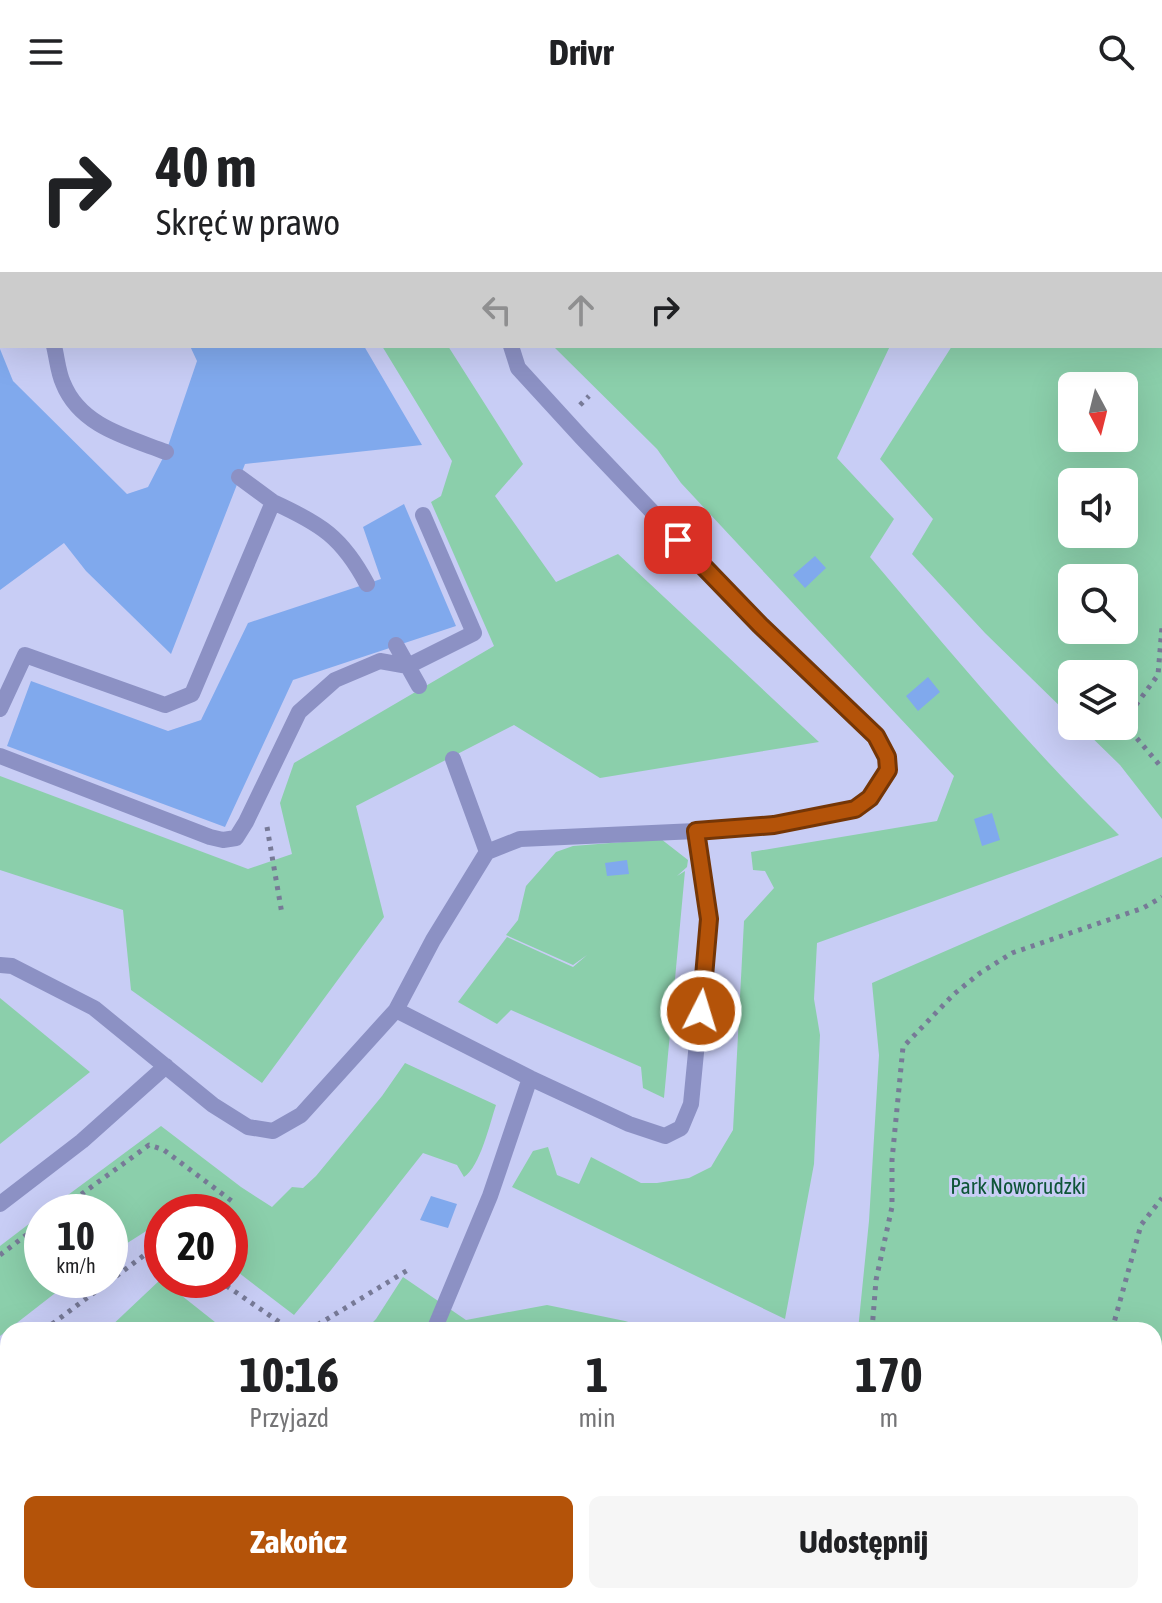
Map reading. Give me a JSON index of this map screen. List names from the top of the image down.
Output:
{
  "parks": ["Park Noworudzki"],
  "north": "bottom",
  "page": {
    "header": "Drivr",
    "turn": ["40 m", "Skręć w prawo"],
    "speed": "10 km/h",
    "limit": "20",
    "eta": [
      "10:16",
      "Przyjazd",
      "1",
      "min",
      "170",
      "m"
    ],
    "buttons": ["Zakończ", "Udostępnij"]
  }
}
